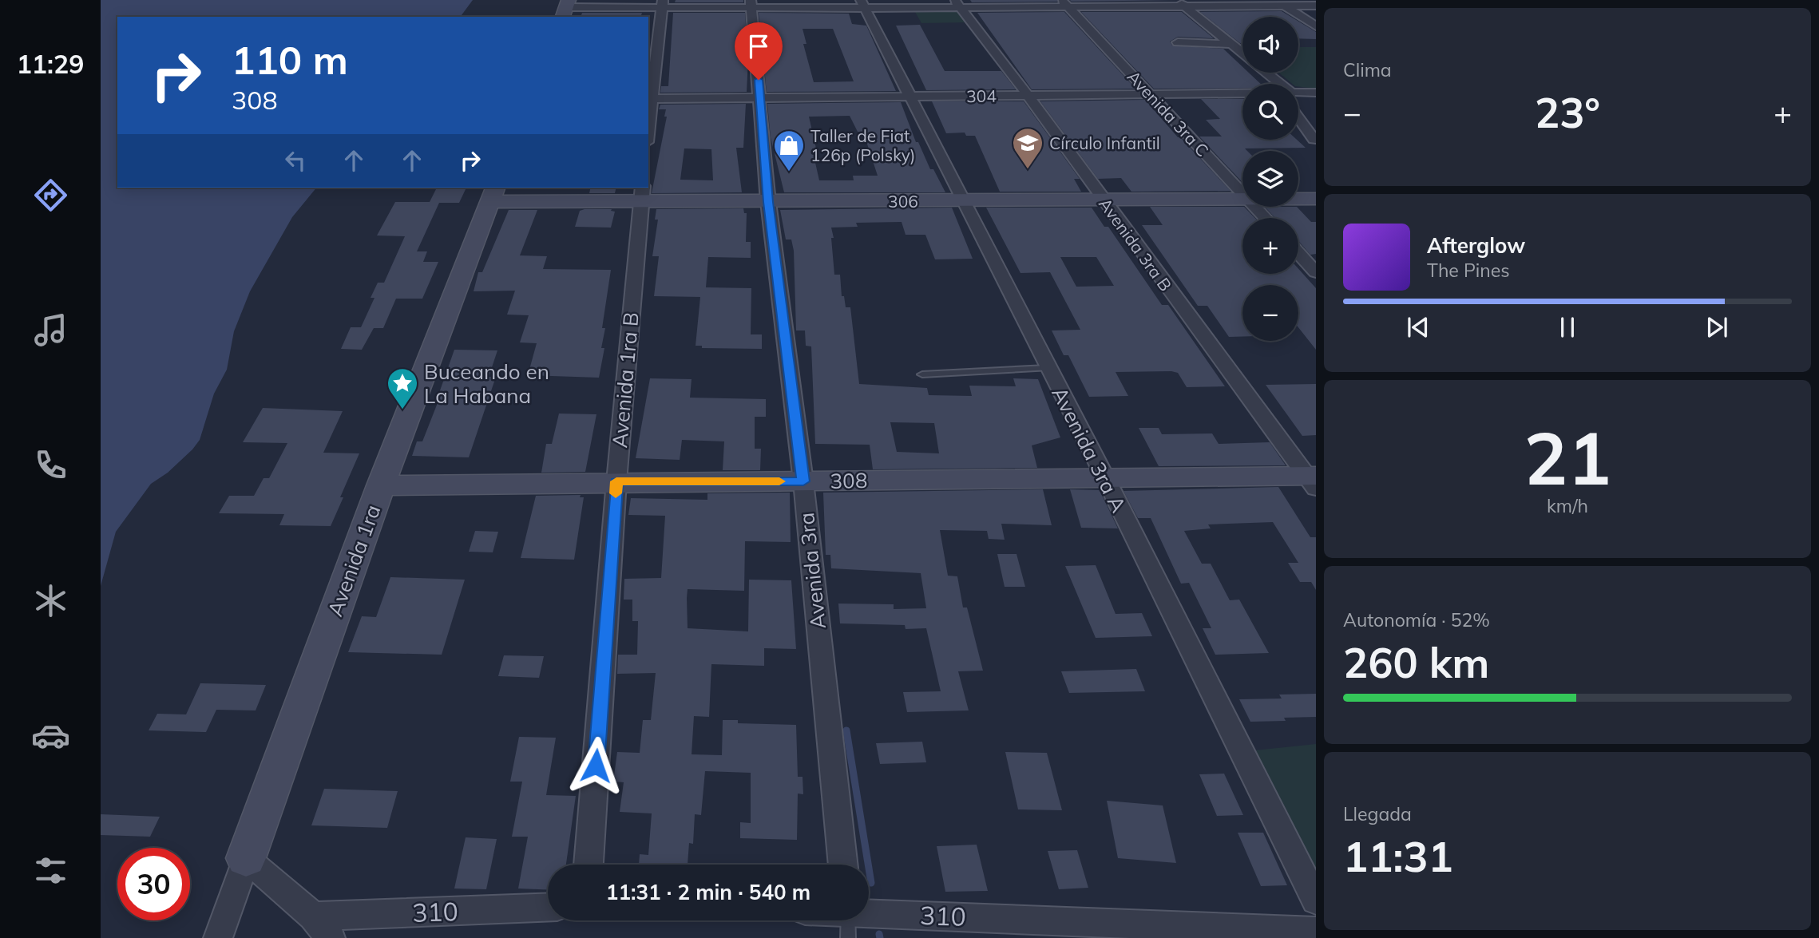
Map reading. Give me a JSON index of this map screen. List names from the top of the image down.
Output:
{
  "streets": {
    "street": [
      "304",
      "Avenida 3ra C",
      "306",
      "Avenida 3ra B",
      "Avenida 1ra B",
      "Avenida 3ra A",
      "308",
      "Avenida 1ra",
      "Avenida 3ra",
      "310"
    ]
  },
  "crossings": [
    ["304", "Avenida 3ra C"],
    ["304", "Avenida 3ra B"],
    ["304", "Avenida 3ra A"],
    ["304", "Avenida 3ra"],
    ["306", "Avenida 3ra B"],
    ["306", "Avenida 1ra B"],
    ["306", "Avenida 3ra A"],
    ["306", "Avenida 1ra"],
    ["306", "Avenida 3ra"],
    ["Avenida 3ra B", "308"],
    ["Avenida 1ra B", "308"],
    ["Avenida 3ra A", "308"],
    ["308", "Avenida 1ra"],
    ["308", "Avenida 3ra"]
  ],
  "places": {
    "school or university": ["Círculo Infantil"],
    "shop": ["Taller de Fiat 126p (Polsky)"],
    "place": ["Buceando en La Habana"]
  },
  "page": {
    "tabs": "11:29",
    "tile": [
      "Clima",
      ["21", "km/h"],
      ["Autonomía · 52%", "260 km"],
      ["Llegada", "11:31"]
    ],
    "map_buttons": ["+", "−"],
    "turn": ["110 m", "308"],
    "heat": ["−", "23°", "+"],
    "song": ["Afterglow", "The Pines"],
    "limit": "30",
    "trip": "11:31 · 2 min · 540 m"
  }
}
